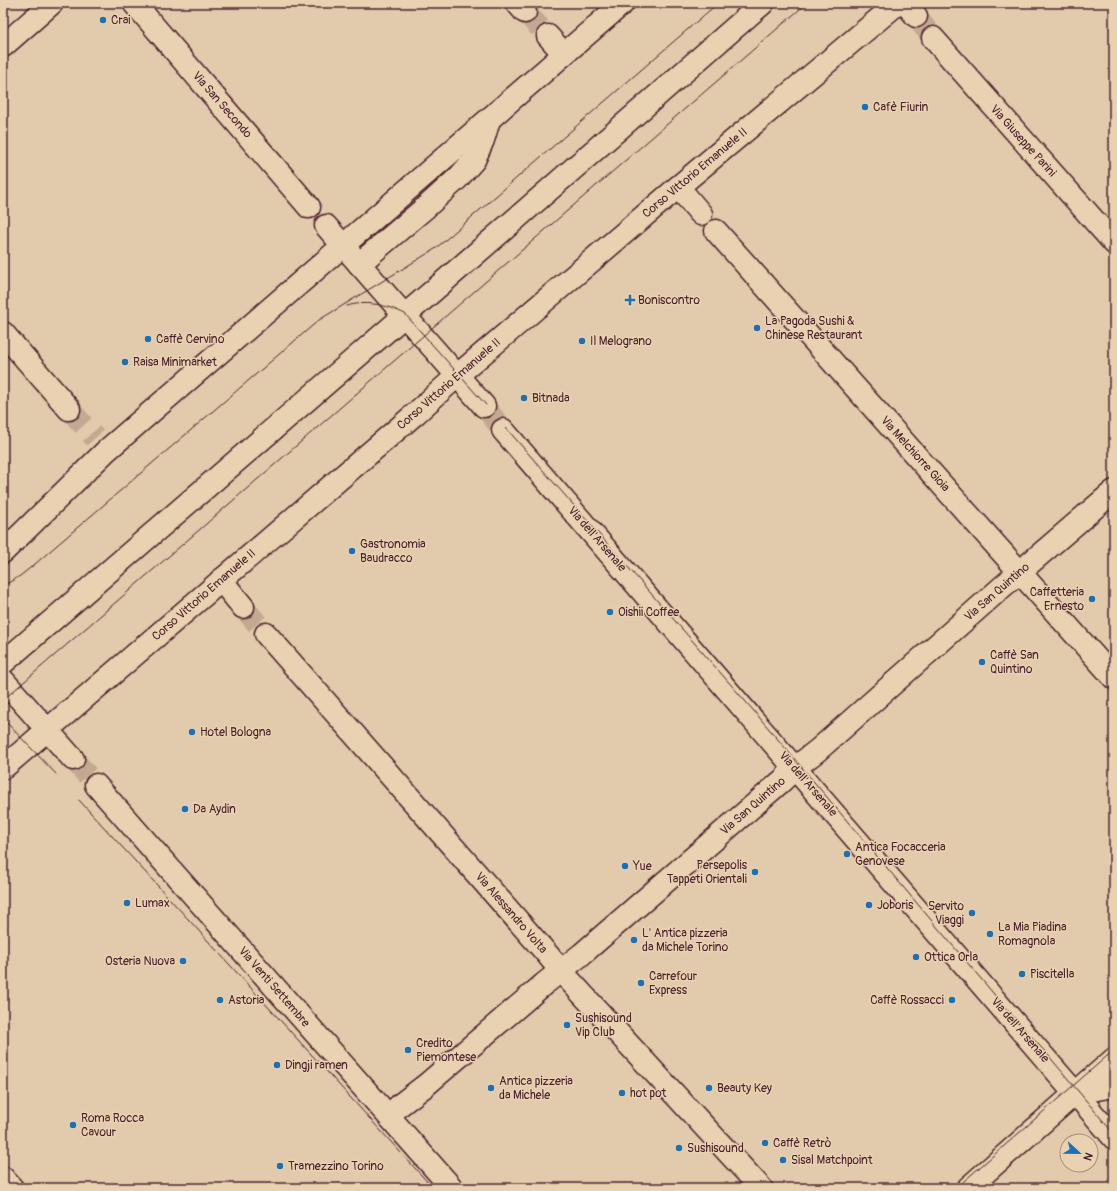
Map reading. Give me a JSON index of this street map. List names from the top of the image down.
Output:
{
  "streets": {
    "street": [
      "Via San Secondo",
      "Via Giuseppe Parini",
      "Corso Vittorio Emanuele II",
      "Via Melchiorre Gioia",
      "Via dell'Arsenale",
      "Via San Quintino",
      "Via Alessandro Volta",
      "Via Venti Settembre"
    ]
  },
  "crossings": [
    ["Via Melchiorre Gioia", "Via San Quintino"],
    ["Via dell'Arsenale", "Via San Quintino"],
    ["Via San Quintino", "Via Alessandro Volta"],
    ["Via San Quintino", "Via Venti Settembre"]
  ],
  "places": {
    "other": [
      "Crai",
      "Cafè Fiurin",
      "La Pagoda Sushi & Chinese Restaurant",
      "Caffè Cervino",
      "Il Melograno",
      "Raisa Minimarket",
      "Bitnada",
      "Gastronomia Baudracco",
      "Caffetteria Ernesto",
      "Oishii Coffee",
      "Caffè San Quintino",
      "Hotel Bologna",
      "Da Aydin",
      "Antica Focacceria Genovese",
      "Yue",
      "Persepolis Tappeti Orientali",
      "Lumax",
      "Joboris",
      "Servito Viaggi",
      "La Mia Piadina Romagnola",
      "L' Antica pizzeria da Michele Torino",
      "Ottica Orla",
      "Osteria Nuova",
      "Piscitella",
      "Carrefour Express",
      "Astoria",
      "Caffè Rossacci",
      "Sushisound Vip Club",
      "Credito Piemontese",
      "Dingji ramen",
      "Antica pizzeria da Michele",
      "Beauty Key",
      "hot pot",
      "Roma Rocca Cavour",
      "Caffè Retrò",
      "Sushisound",
      "Sisal Matchpoint",
      "Tramezzino Torino"
    ],
    "health": ["Boniscontro"]
  },
  "north": "right"
}
